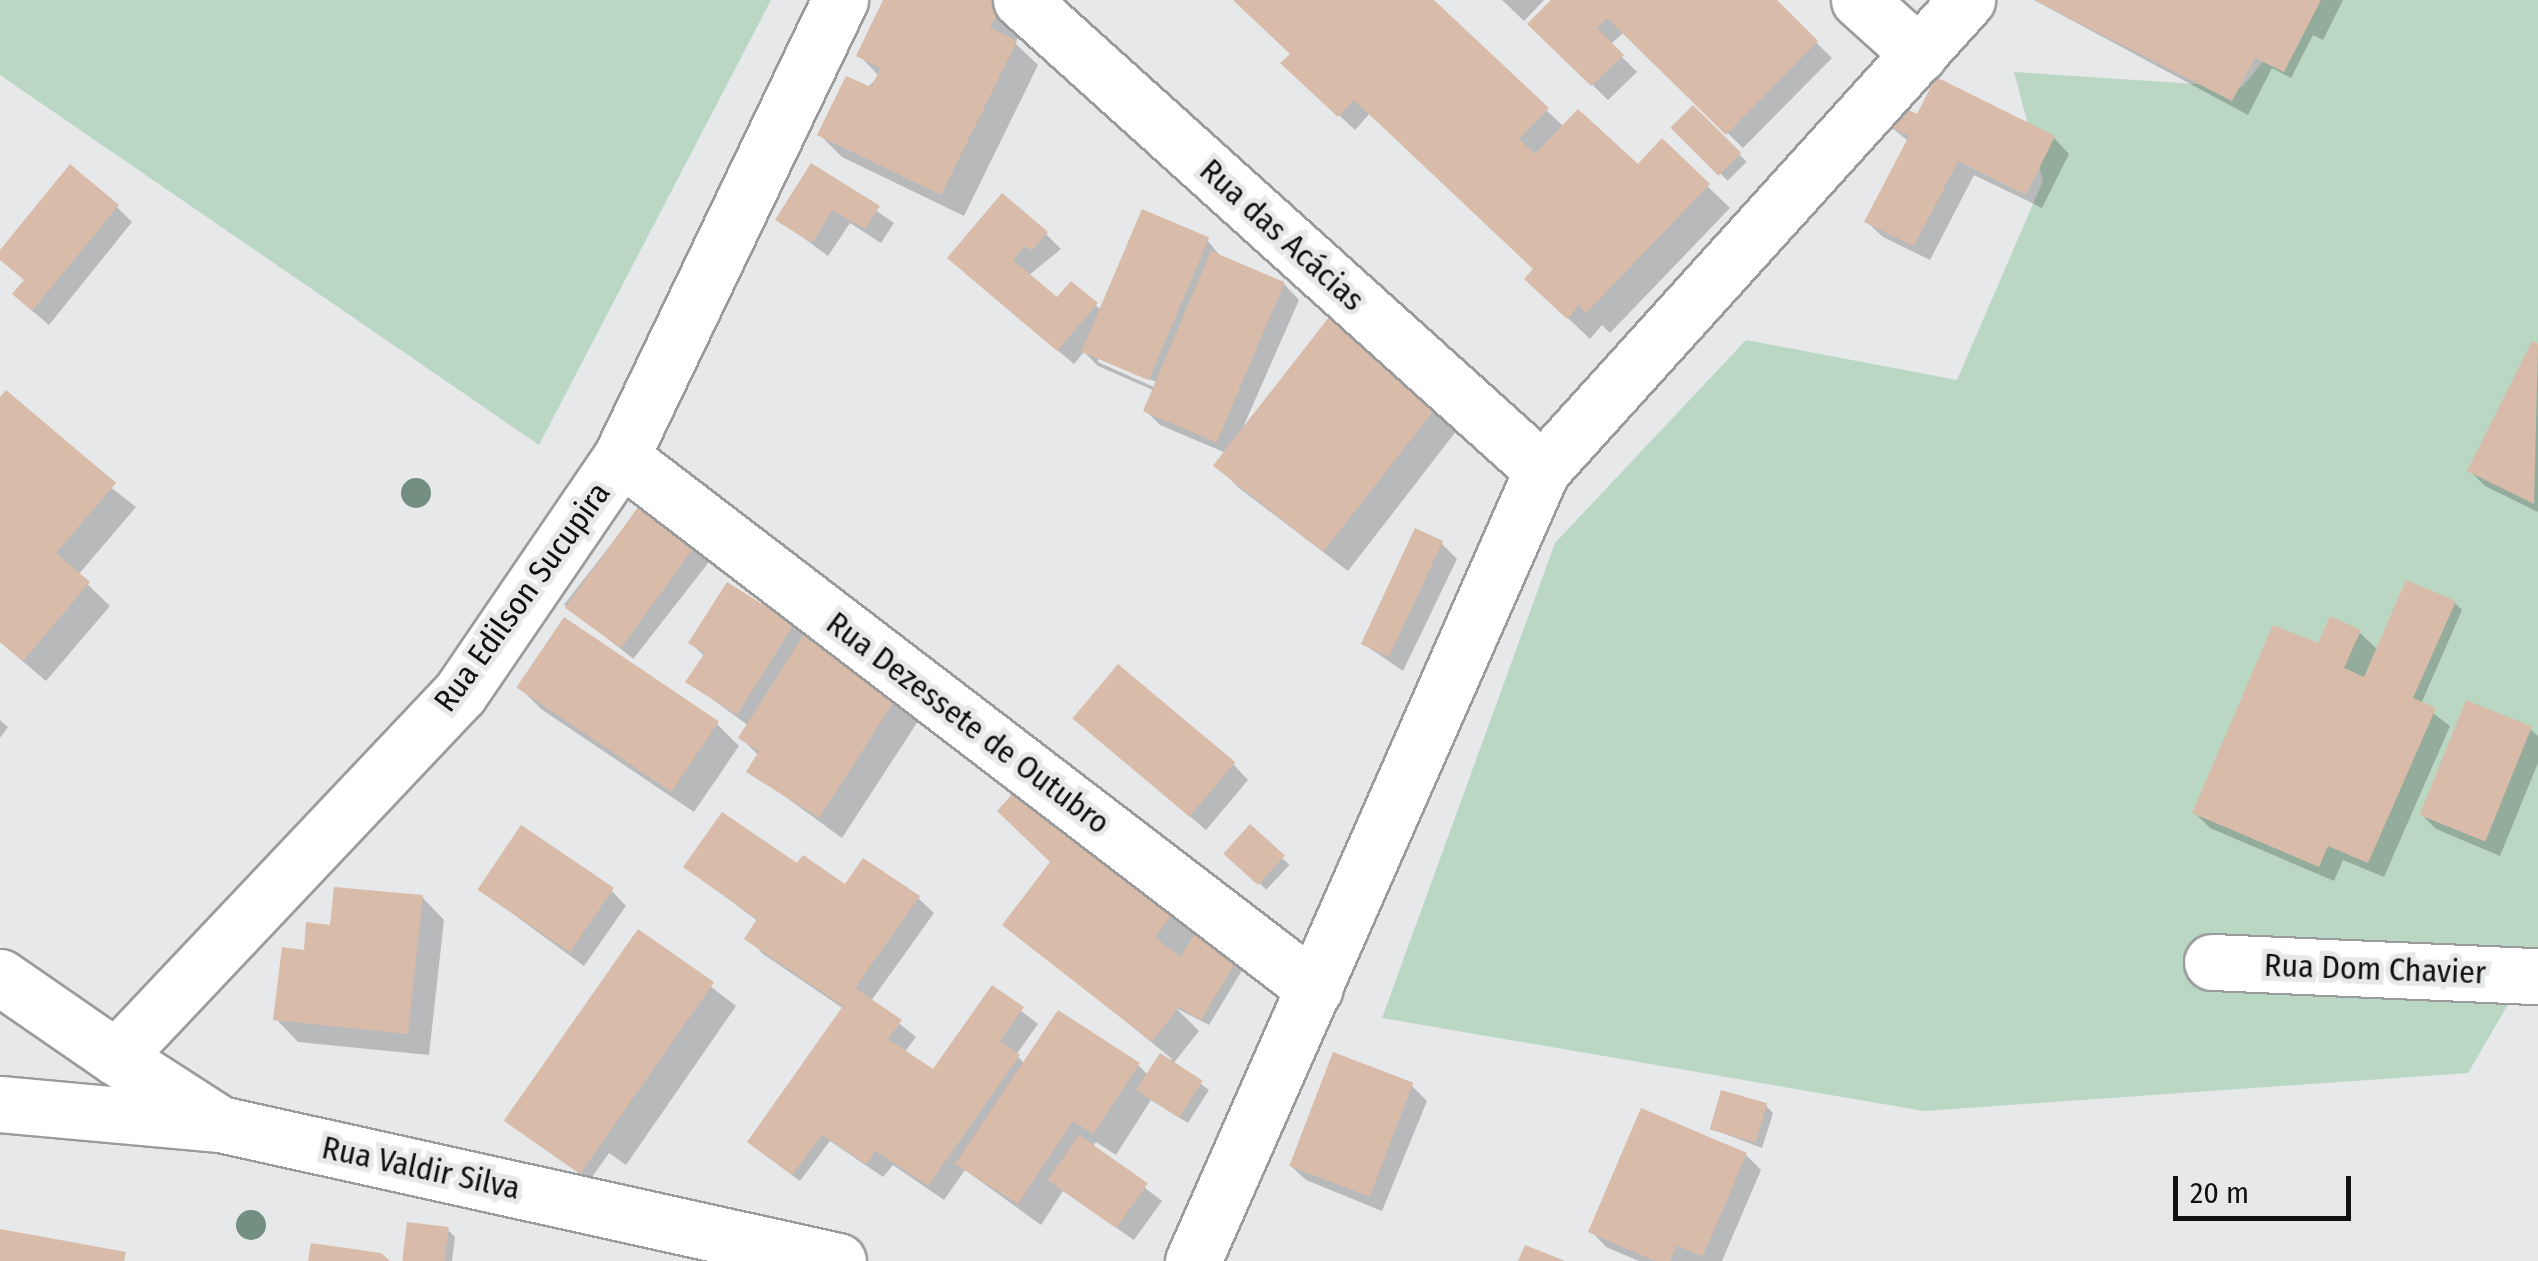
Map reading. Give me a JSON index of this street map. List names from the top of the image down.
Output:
{
  "streets": {
    "street": [
      "Rua das Acácias",
      "Rua Edilson Sucupira",
      "Rua Dezessete de Outubro",
      "Rua Dom Chavier",
      "Rua Valdir Silva"
    ]
  },
  "crossings": [
    ["Rua Edilson Sucupira", "Rua Dezessete de Outubro"]
  ],
  "scale_bar": "20 m"
}
